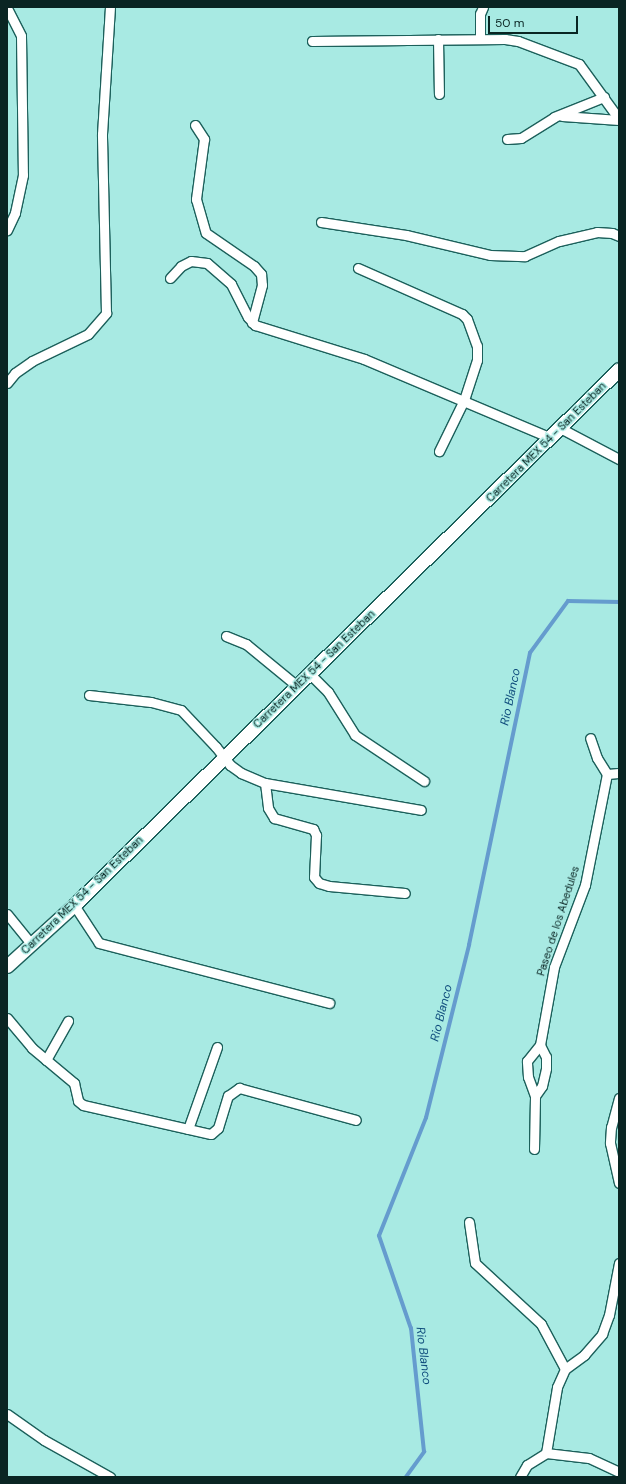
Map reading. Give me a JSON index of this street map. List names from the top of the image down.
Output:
{
  "streets": {
    "street": ["Carretera MEX 54 - San Esteban", "Paseo de los Abedules"]
  },
  "water": ["Rio Blanco"],
  "scale_bar": "50 m"
}
